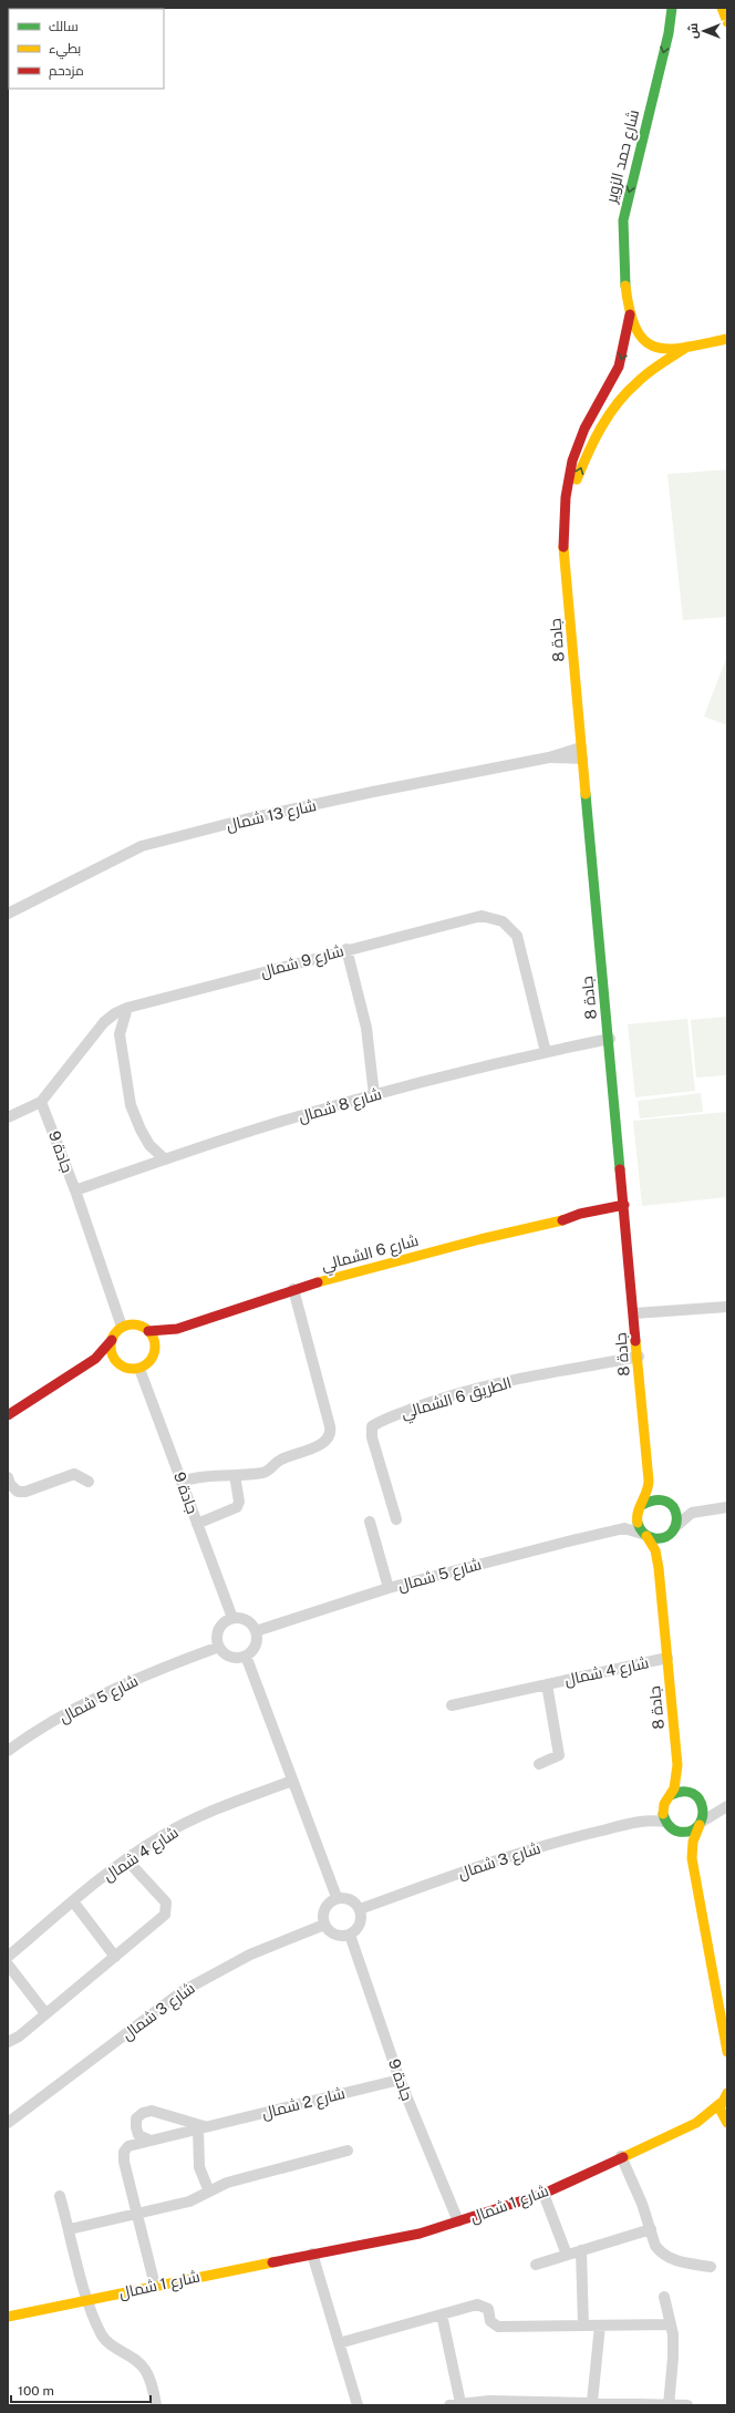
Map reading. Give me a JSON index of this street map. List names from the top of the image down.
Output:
{
  "streets": {
    "main road": [
      "شارع حمد الزوير",
      "جادة 8",
      "شارع 6 الشمالي",
      "شارع 1 شمال"
    ],
    "street": [
      "شارع 13 شمال",
      "شارع 9 شمال",
      "شارع 8 شمال",
      "جادة 9",
      "الطريق 6 الشمالي",
      "شارع 5 شمال",
      "شارع 4 شمال",
      "شارع 3 شمال",
      "شارع 2 شمال"
    ]
  },
  "crossings": [
    ["شارع حمد الزوير", "جادة 8"],
    ["جادة 8", "شارع 13 شمال"],
    ["جادة 8", "شارع 8 شمال"],
    ["جادة 8", "شارع 6 الشمالي"],
    ["جادة 8", "الطريق 6 الشمالي"],
    ["جادة 8", "شارع 4 شمال"],
    ["جادة 8", "شارع 3 شمال"],
    ["شارع 9 شمال", "شارع 8 شمال"],
    ["شارع 9 شمال", "جادة 9"],
    ["شارع 8 شمال", "جادة 9"],
    ["جادة 9", "شارع 6 الشمالي"],
    ["جادة 9", "شارع 5 شمال"],
    ["جادة 9", "شارع 3 شمال"],
    ["جادة 9", "شارع 2 شمال"],
    ["جادة 9", "شارع 1 شمال"],
    ["شارع 2 شمال", "شارع 1 شمال"]
  ],
  "one_way": ["شارع حمد الزوير"],
  "legend": ["سالك", "بطيء", "مزدحم"],
  "scale_bar": "100 m",
  "north": "left"
}
